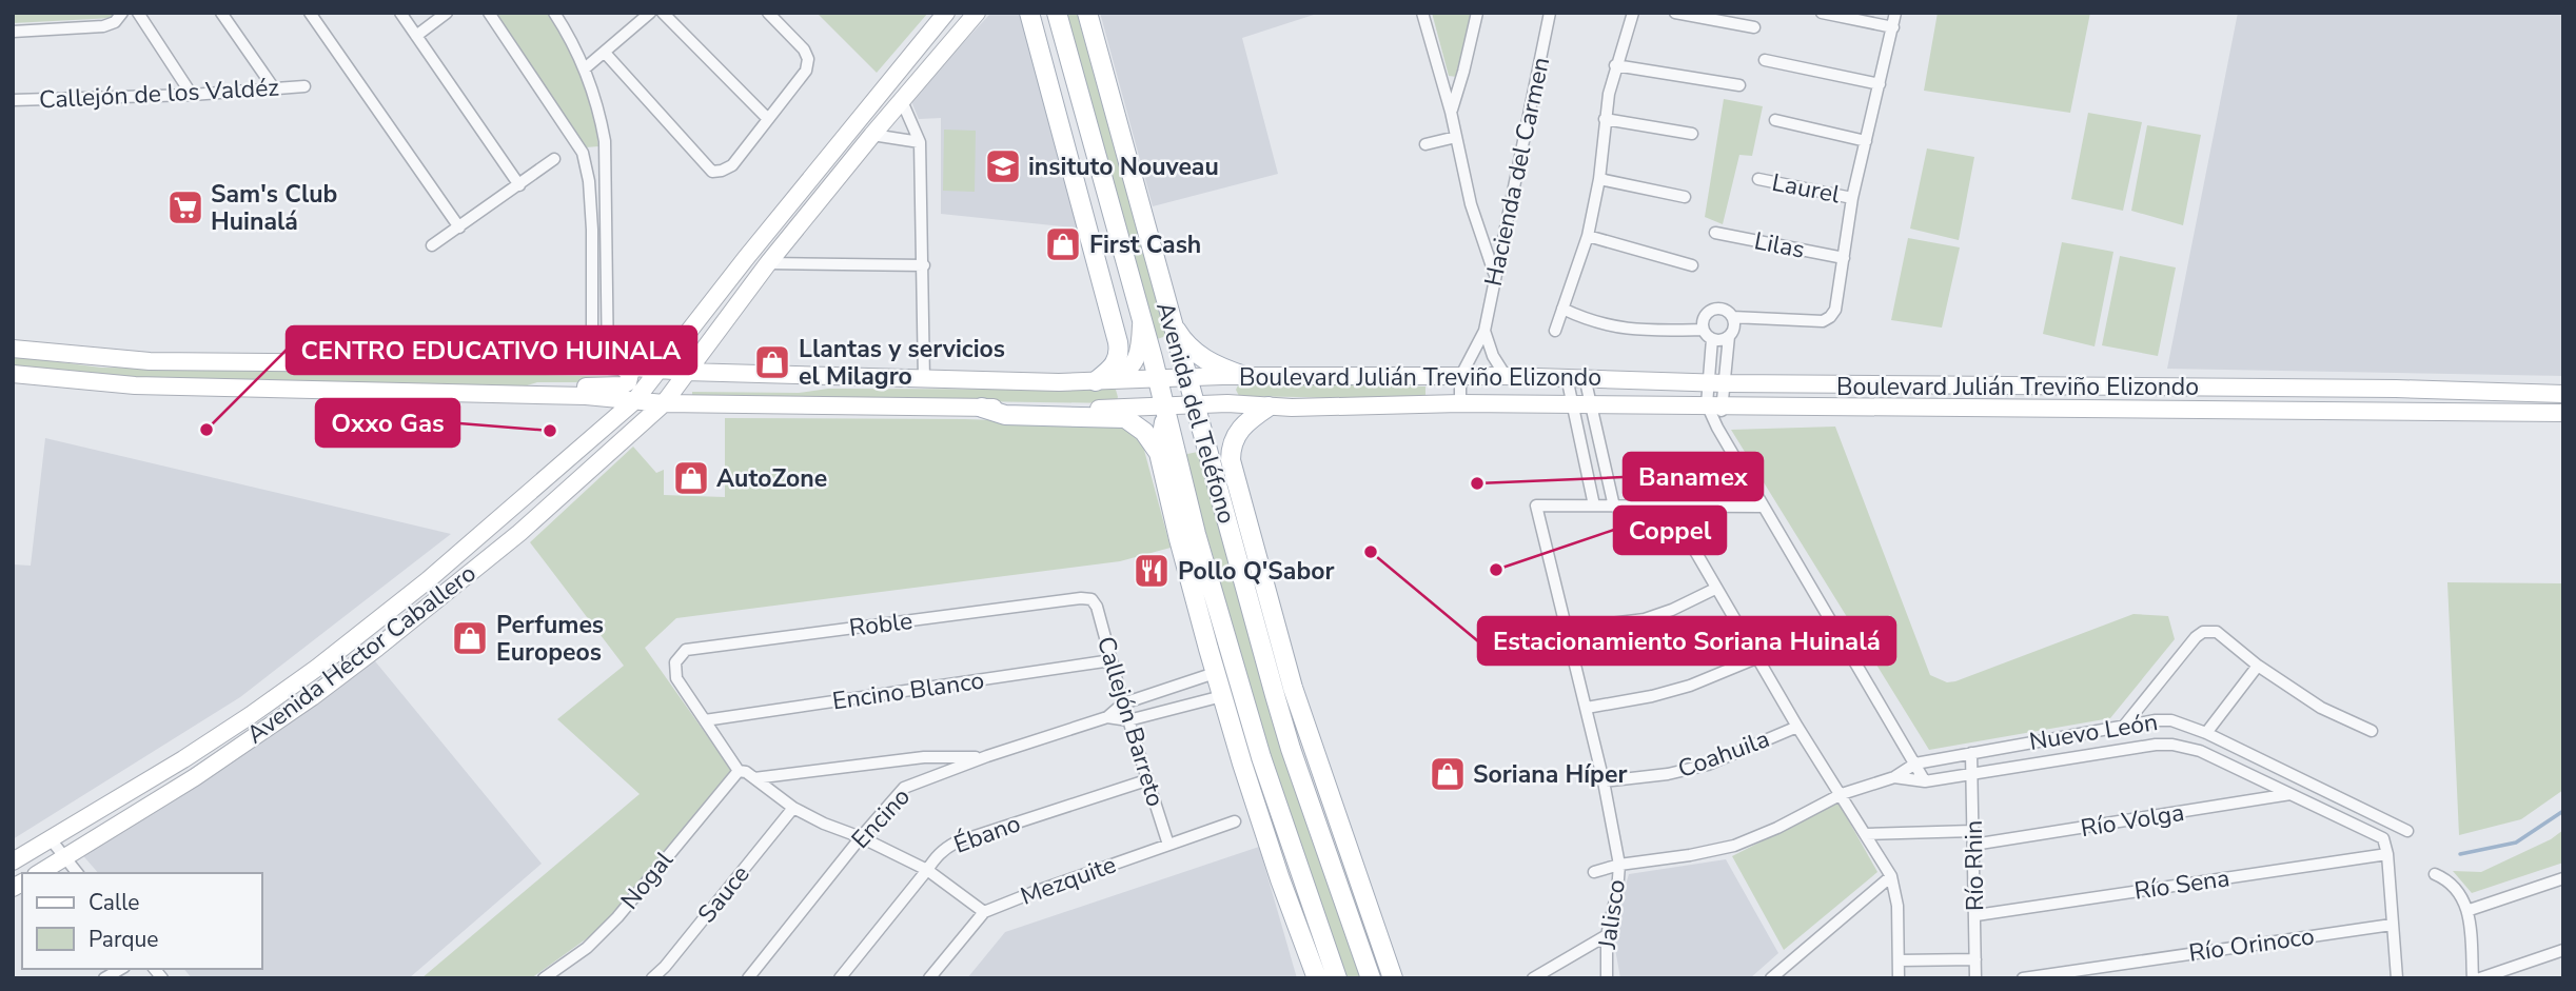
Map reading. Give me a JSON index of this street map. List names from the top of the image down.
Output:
{
  "streets": {
    "main road": ["Boulevard Julián Treviño Elizondo", "Avenida del Teléfono", "Avenida Héctor Caballero"],
    "street": [
      "Callejón de los Valdéz",
      "Hacienda del Carmen",
      "Laurel",
      "Lilas",
      "Roble",
      "Encino Blanco",
      "Callejón Barreto",
      "Nuevo León",
      "Coahuila",
      "Encino",
      "Río Volga",
      "Ébano",
      "Río Rhin",
      "Nogal",
      "Mezquite",
      "Río Sena",
      "Sauce",
      "Jalisco",
      "Río Orinoco"
    ]
  },
  "crossings": [
    ["Hacienda del Carmen", "Boulevard Julián Treviño Elizondo"],
    ["Boulevard Julián Treviño Elizondo", "Avenida del Teléfono"],
    ["Boulevard Julián Treviño Elizondo", "Avenida Héctor Caballero"],
    ["Roble", "Encino Blanco"],
    ["Roble", "Callejón Barreto"],
    ["Encino Blanco", "Callejón Barreto"],
    ["Callejón Barreto", "Encino"],
    ["Callejón Barreto", "Ébano"],
    ["Callejón Barreto", "Mezquite"],
    ["Nuevo León", "Río Volga"],
    ["Nuevo León", "Río Rhin"],
    ["Nuevo León", "Jalisco"],
    ["Coahuila", "Jalisco"],
    ["Río Volga", "Río Rhin"],
    ["Río Rhin", "Río Sena"]
  ],
  "places": {
    "school or university": ["insituto Nouveau"],
    "supermarket": ["Sam's Club Huinalá"],
    "shop": [
      "First Cash",
      "Llantas y servicios el Milagro",
      "AutoZone",
      "Perfumes Europeos",
      "Soriana Híper"
    ],
    "other": [
      "CENTRO EDUCATIVO HUINALA",
      "Oxxo Gas",
      "Banamex",
      "Estacionamiento Soriana Huinalá",
      "Coppel"
    ],
    "restaurant": ["Pollo Q'Sabor"]
  },
  "legend": ["Calle", "Parque"]
}
